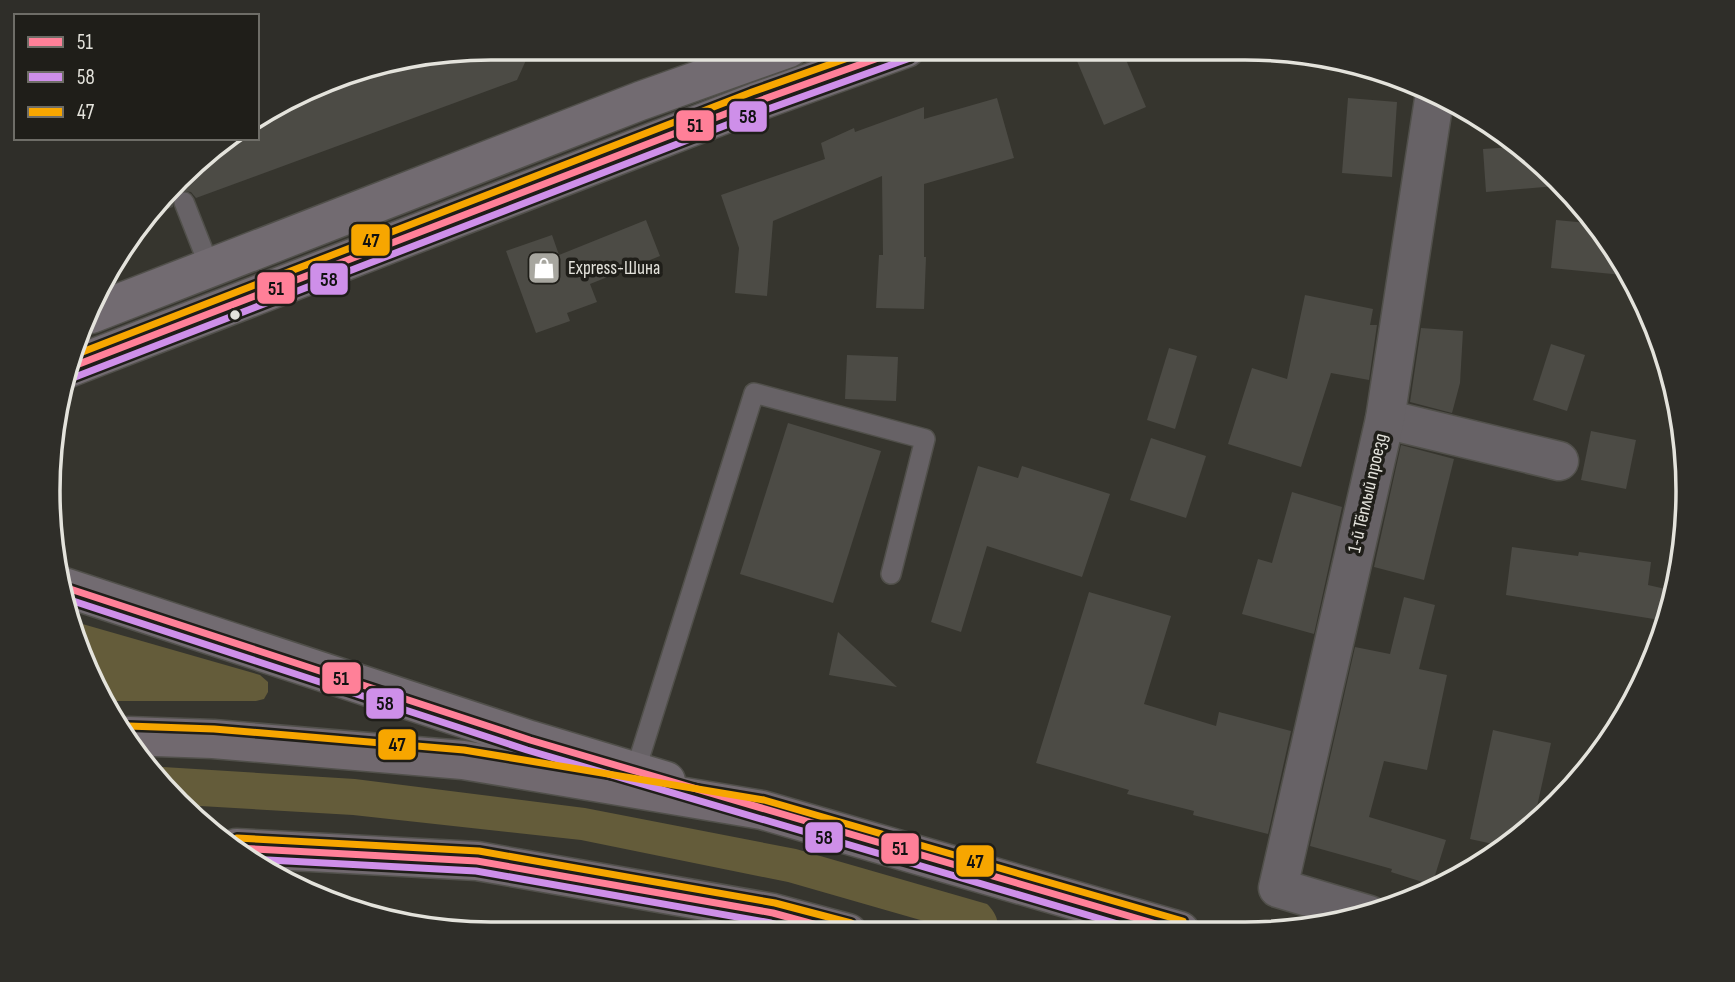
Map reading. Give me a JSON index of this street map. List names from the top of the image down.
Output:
{
  "streets": {
    "street": ["1-й Тёплый проезд"]
  },
  "places": {
    "shop": ["Express-Шина"]
  },
  "lines": ["transit line 51", "transit line 58", "transit line 47"],
  "legend": ["51", "58", "47"]
}
